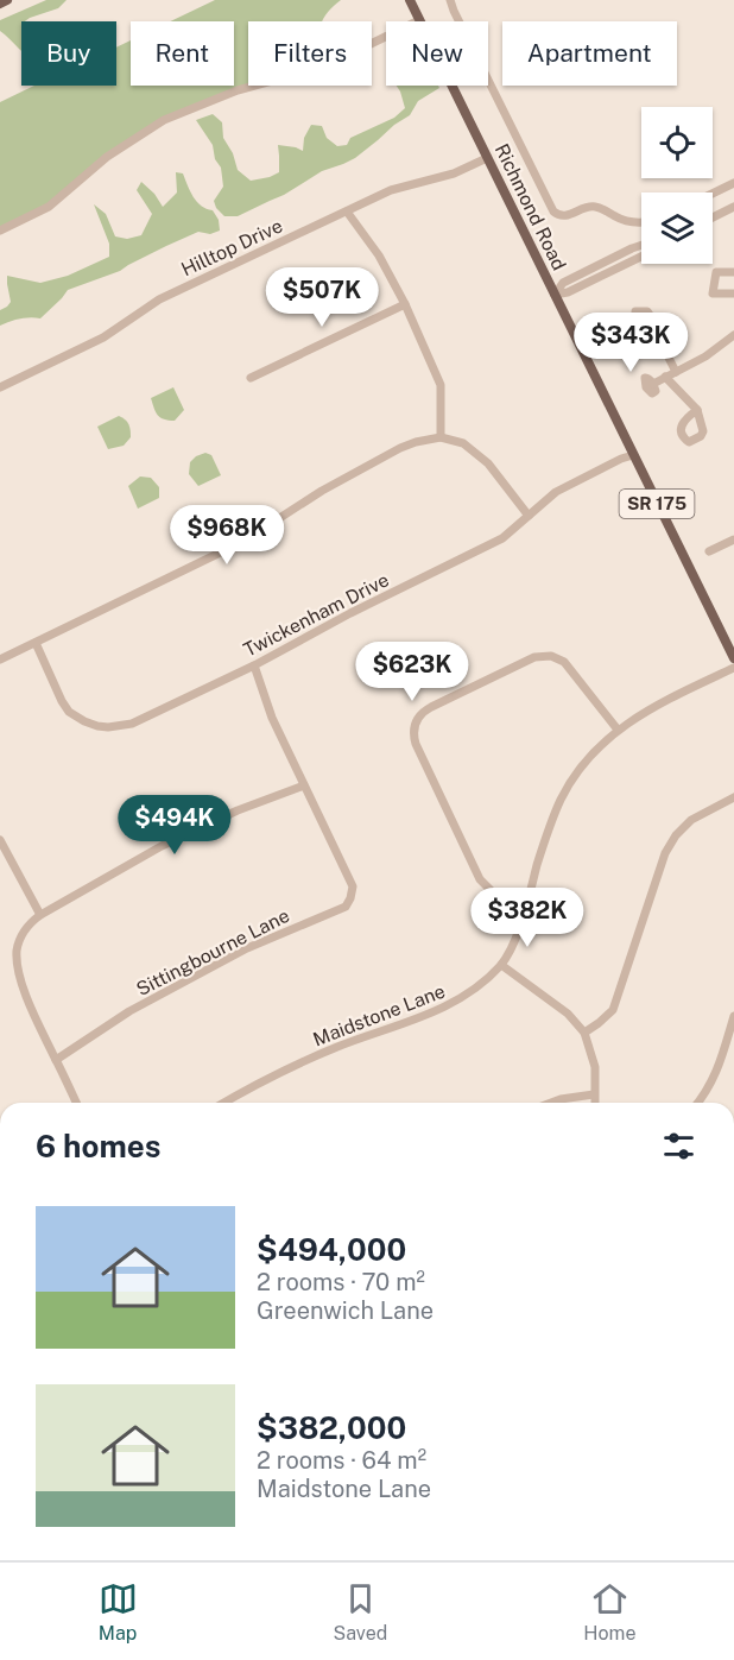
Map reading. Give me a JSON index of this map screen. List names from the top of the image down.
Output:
{
  "streets": {
    "main road": ["Richmond Road", "SR 175"],
    "street": [
      "Hilltop Drive",
      "Twickenham Drive",
      "Sittingbourne Lane",
      "Maidstone Lane"
    ]
  },
  "crossings": [
    ["Richmond Road", "Hilltop Drive"],
    ["Richmond Road", "Twickenham Drive"],
    ["Twickenham Drive", "Sittingbourne Lane"]
  ],
  "page": {
    "chip": [
      "Buy",
      "Rent",
      "Filters",
      "New",
      "Apartment"
    ],
    "price": [
      "$507K",
      "$343K",
      "$968K",
      "$623K",
      "$494K",
      "$382K"
    ],
    "heading": "6 homes",
    "list": [
      {
        "name": "$494,000",
        "note": "2 rooms · 70 m² · Greenwich Lane"
      },
      {
        "name": "$382,000",
        "note": "2 rooms · 64 m² · Maidstone Lane"
      }
    ],
    "tabs": ["Map", "Saved", "Home"]
  }
}
